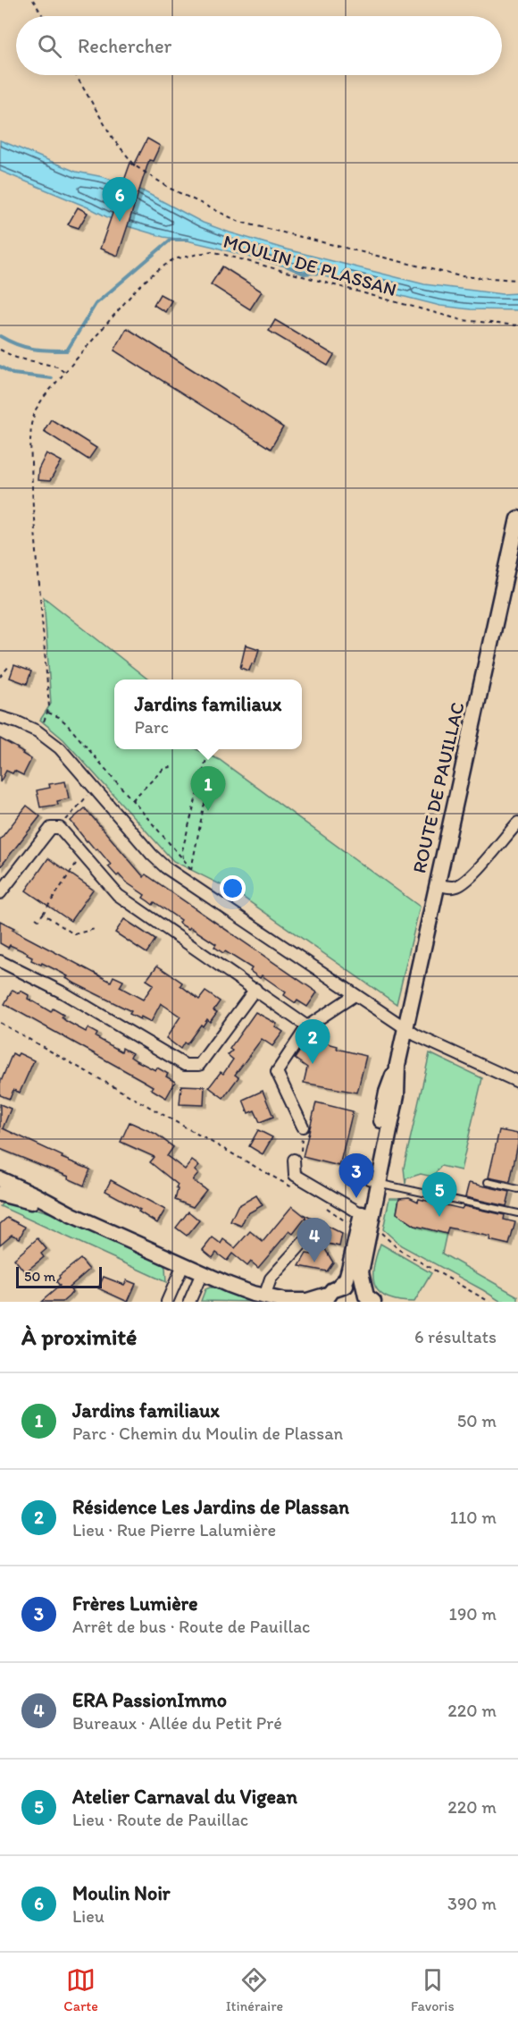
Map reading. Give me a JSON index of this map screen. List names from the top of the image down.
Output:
{
  "streets": {
    "main road": ["ROUTE DE PAUILLAC"],
    "path": ["MOULIN DE PLASSAN"]
  },
  "scale_bar": "50 m",
  "page": {
    "search": "Rechercher",
    "pins": [
      "6",
      "1",
      "2",
      "3",
      "5",
      "4"
    ],
    "popup": ["Jardins familiaux", "Parc"],
    "scale": "50 m",
    "heading": ["À proximité", "6 résultats"],
    "list": [
      {
        "mark": "1",
        "name": "Jardins familiaux",
        "note": "Parc · Chemin du Moulin de Plassan",
        "value": "50 m"
      },
      {
        "mark": "2",
        "name": "Résidence Les Jardins de Plassan",
        "note": "Lieu · Rue Pierre Lalumière",
        "value": "110 m"
      },
      {
        "mark": "3",
        "name": "Frères Lumière",
        "note": "Arrêt de bus · Route de Pauillac",
        "value": "190 m"
      },
      {
        "mark": "4",
        "name": "ERA PassionImmo",
        "note": "Bureaux · Allée du Petit Pré",
        "value": "220 m"
      },
      {
        "mark": "5",
        "name": "Atelier Carnaval du Vigean",
        "note": "Lieu · Route de Pauillac",
        "value": "220 m"
      },
      {
        "mark": "6",
        "name": "Moulin Noir",
        "note": "Lieu",
        "value": "390 m"
      }
    ],
    "nav": ["Carte", "Itinéraire", "Favoris"]
  }
}
